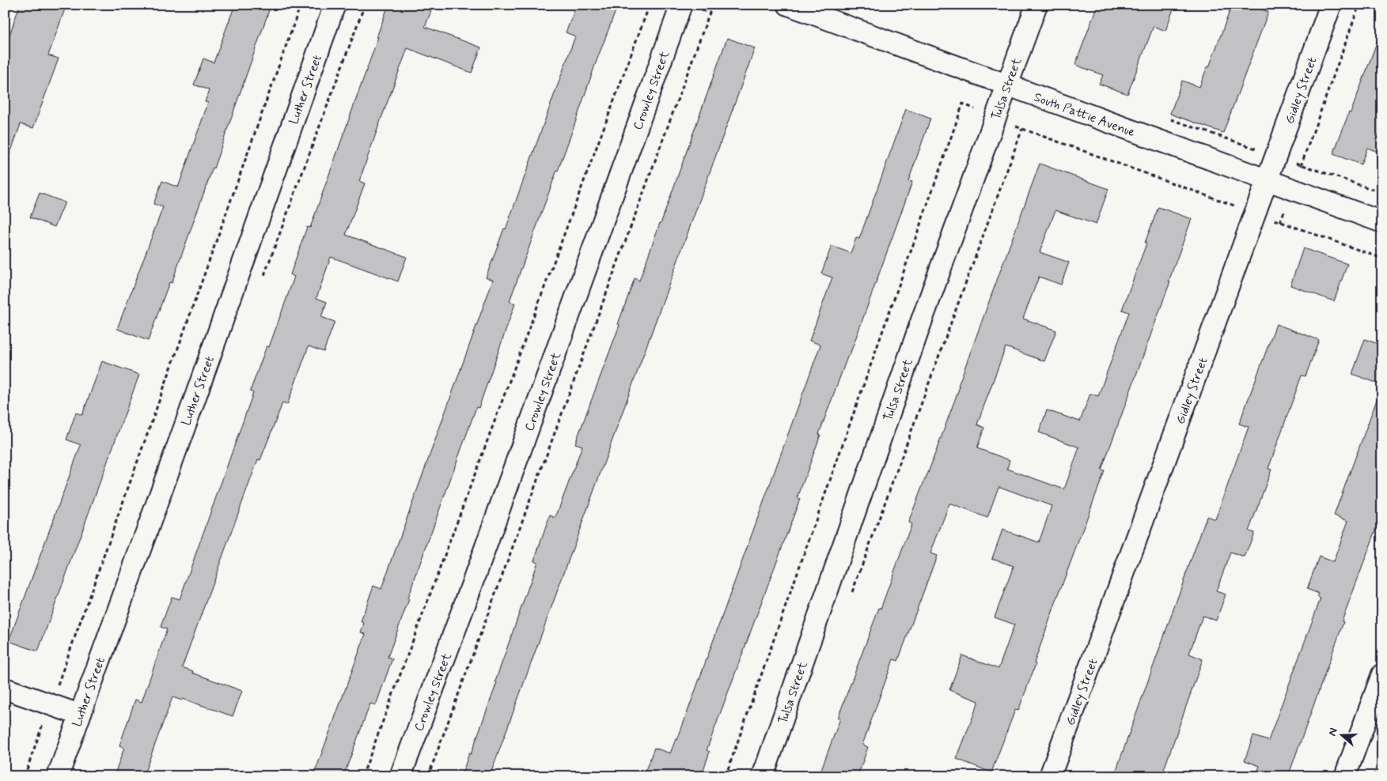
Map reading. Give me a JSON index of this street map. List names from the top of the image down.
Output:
{
  "streets": {
    "street": [
      "Tulsa Street",
      "Luther Street",
      "Crowley Street",
      "Gidley Street",
      "South Pattie Avenue"
    ]
  },
  "crossings": [
    ["Tulsa Street", "South Pattie Avenue"],
    ["Gidley Street", "South Pattie Avenue"]
  ],
  "north": "left"
}
